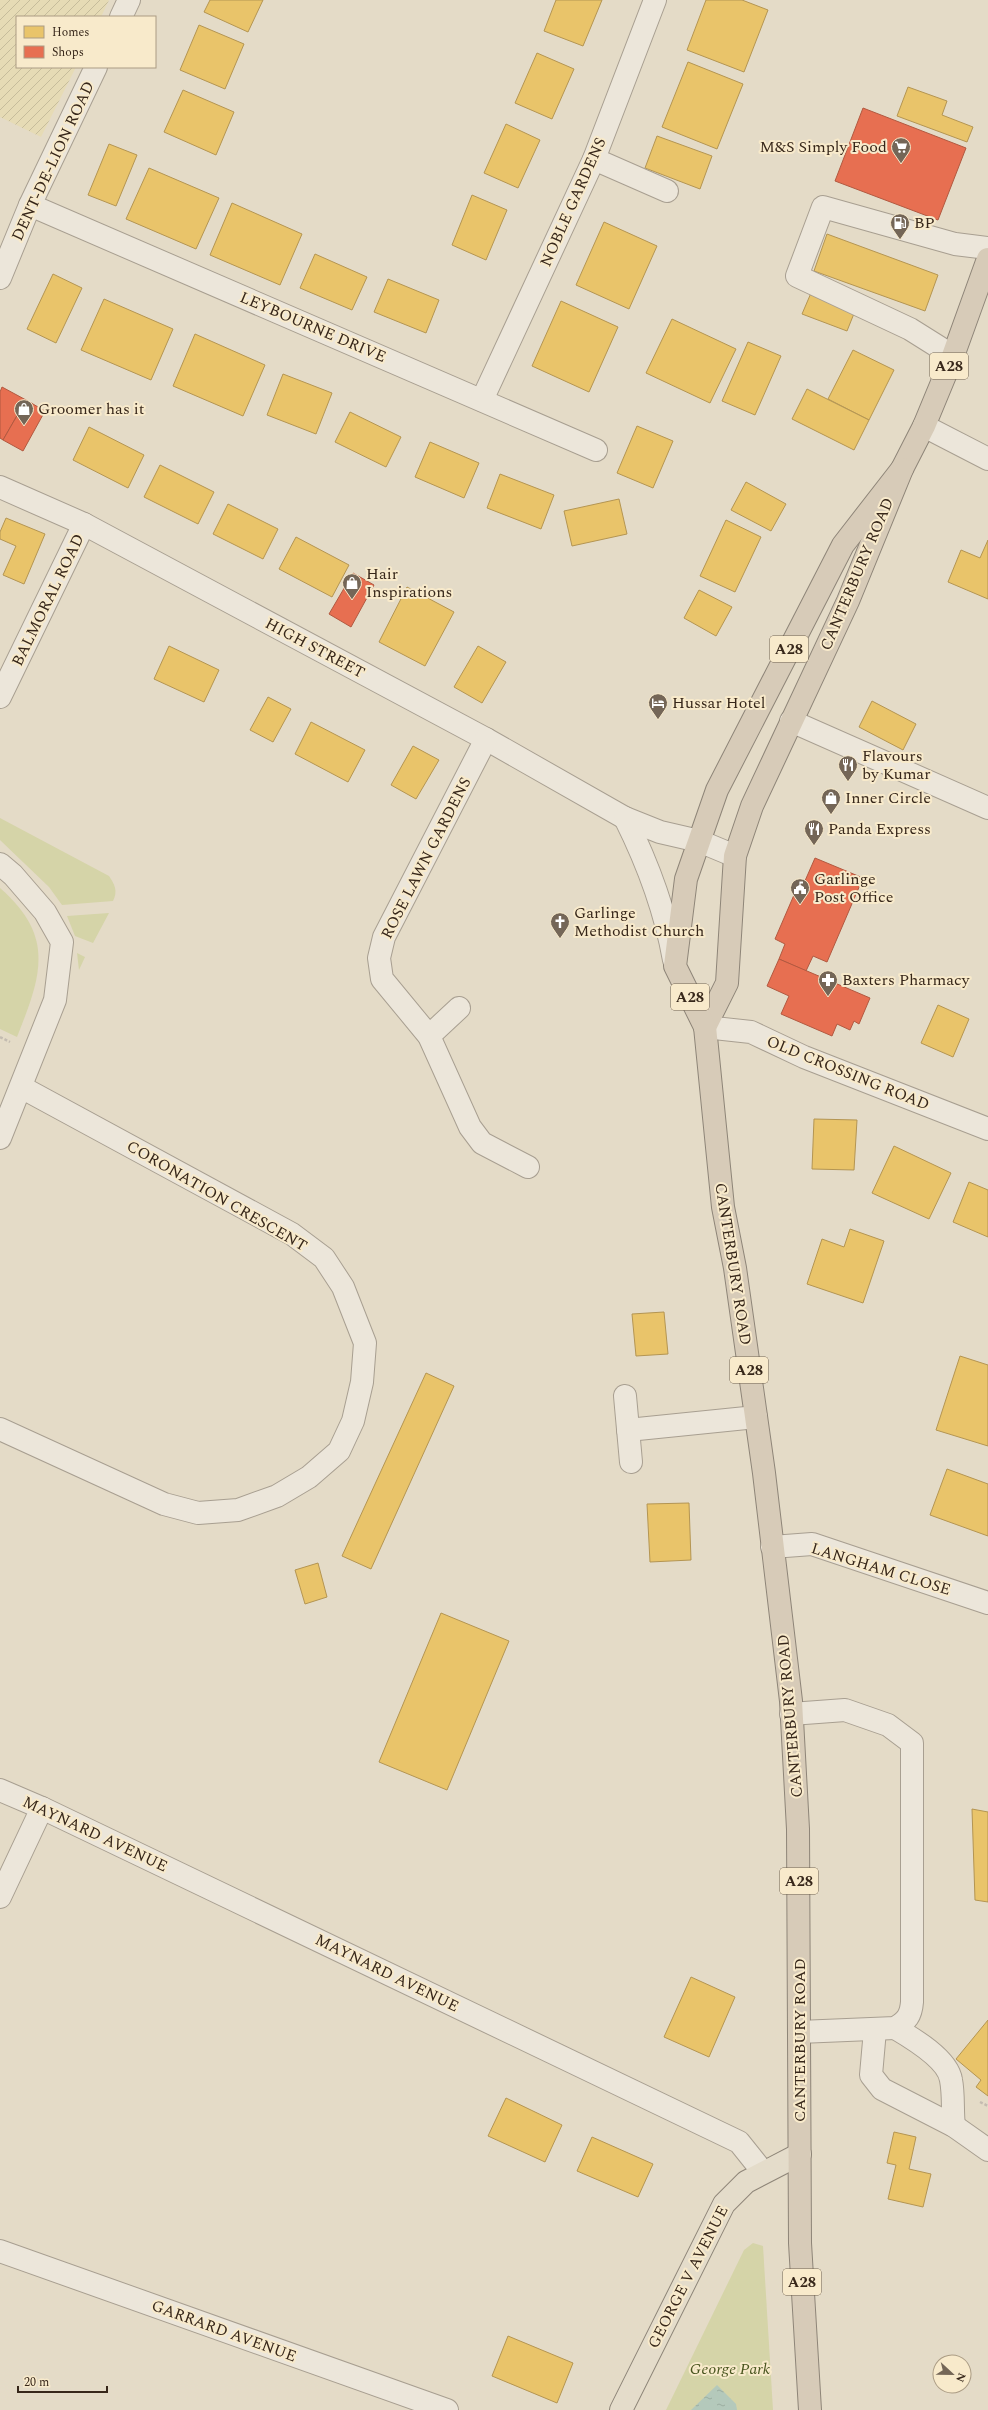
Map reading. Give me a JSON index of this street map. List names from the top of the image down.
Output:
{
  "streets": {
    "highway": ["A28", "CANTERBURY ROAD"],
    "main road": ["GEORGE V AVENUE"],
    "street": [
      "DENT-DE-LION ROAD",
      "NOBLE GARDENS",
      "LEYBOURNE DRIVE",
      "BALMORAL ROAD",
      "HIGH STREET",
      "ROSE LAWN GARDENS",
      "OLD CROSSING ROAD",
      "CORONATION CRESCENT",
      "LANGHAM CLOSE",
      "MAYNARD AVENUE",
      "GARRARD AVENUE"
    ]
  },
  "crossings": [
    ["DENT-DE-LION ROAD", "LEYBOURNE DRIVE"],
    ["NOBLE GARDENS", "LEYBOURNE DRIVE"],
    ["CANTERBURY ROAD", "HIGH STREET"],
    ["CANTERBURY ROAD", "OLD CROSSING ROAD"],
    ["CANTERBURY ROAD", "LANGHAM CLOSE"],
    ["CANTERBURY ROAD", "GEORGE V AVENUE"],
    ["BALMORAL ROAD", "HIGH STREET"],
    ["HIGH STREET", "ROSE LAWN GARDENS"],
    ["MAYNARD AVENUE", "GEORGE V AVENUE"]
  ],
  "parks": ["George Park"],
  "places": {
    "supermarket": ["M&S Simply Food"],
    "fuel station": ["BP"],
    "shop": ["Groomer has it", "Hair Inspirations", "Inner Circle"],
    "hotel": ["Hussar Hotel"],
    "restaurant": ["Flavours by Kumar", "Panda Express"],
    "public building": ["Garlinge Post Office"],
    "church": ["Garlinge Methodist Church"],
    "pharmacy": ["Baxters Pharmacy"]
  },
  "legend": ["Homes", "Shops"],
  "scale_bar": "20 m",
  "north": "right"
}
